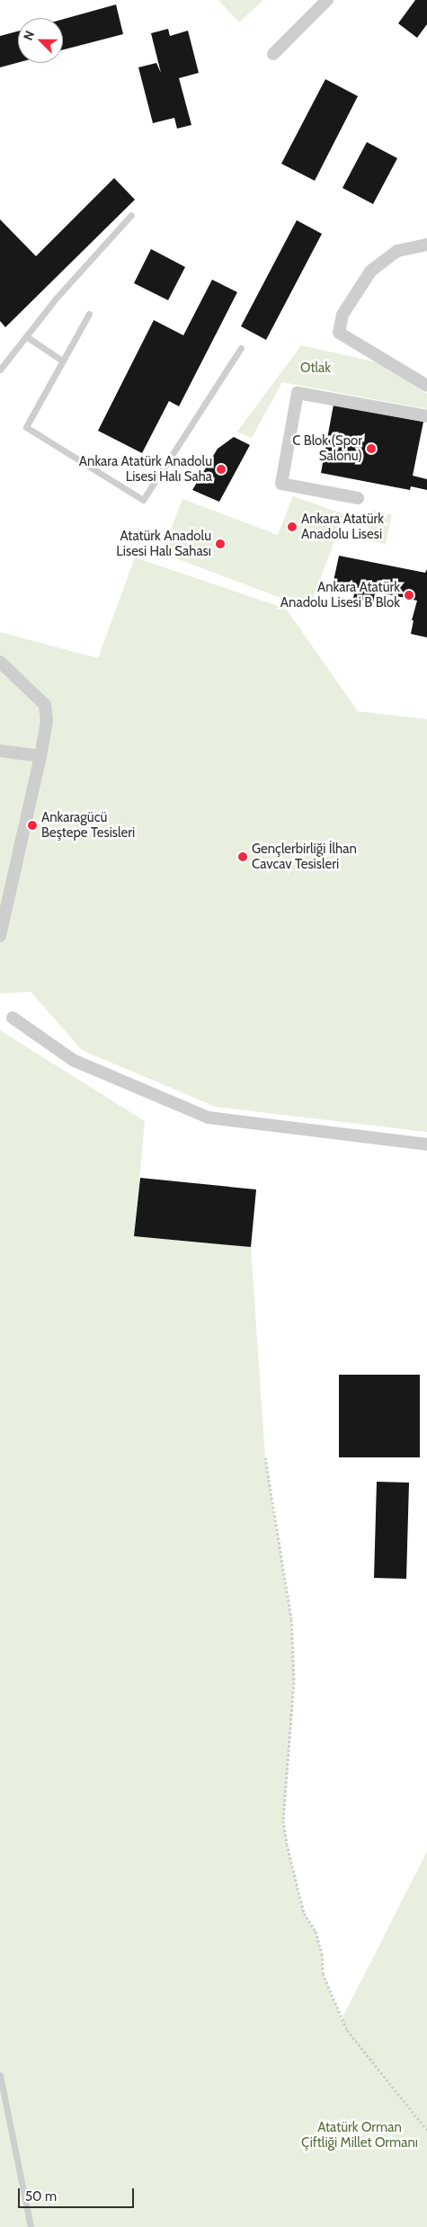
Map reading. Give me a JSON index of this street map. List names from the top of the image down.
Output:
{
  "parks": ["Otlak", "Atatürk Orman Çiftliği Millet Ormanı"],
  "places": [
    "C Blok (Spor Salonu)",
    "Ankara Atatürk Anadolu Lisesi Halı Saha",
    "Ankara Atatürk Anadolu Lisesi",
    "Atatürk Anadolu Lisesi Halı Sahası",
    "Ankara Atatürk Anadolu Lisesi B Blok",
    "Ankaragücü Beştepe Tesisleri",
    "Gençlerbirliği İlhan Cavcav Tesisleri"
  ],
  "scale_bar": "50 m",
  "north": "top left"
}
